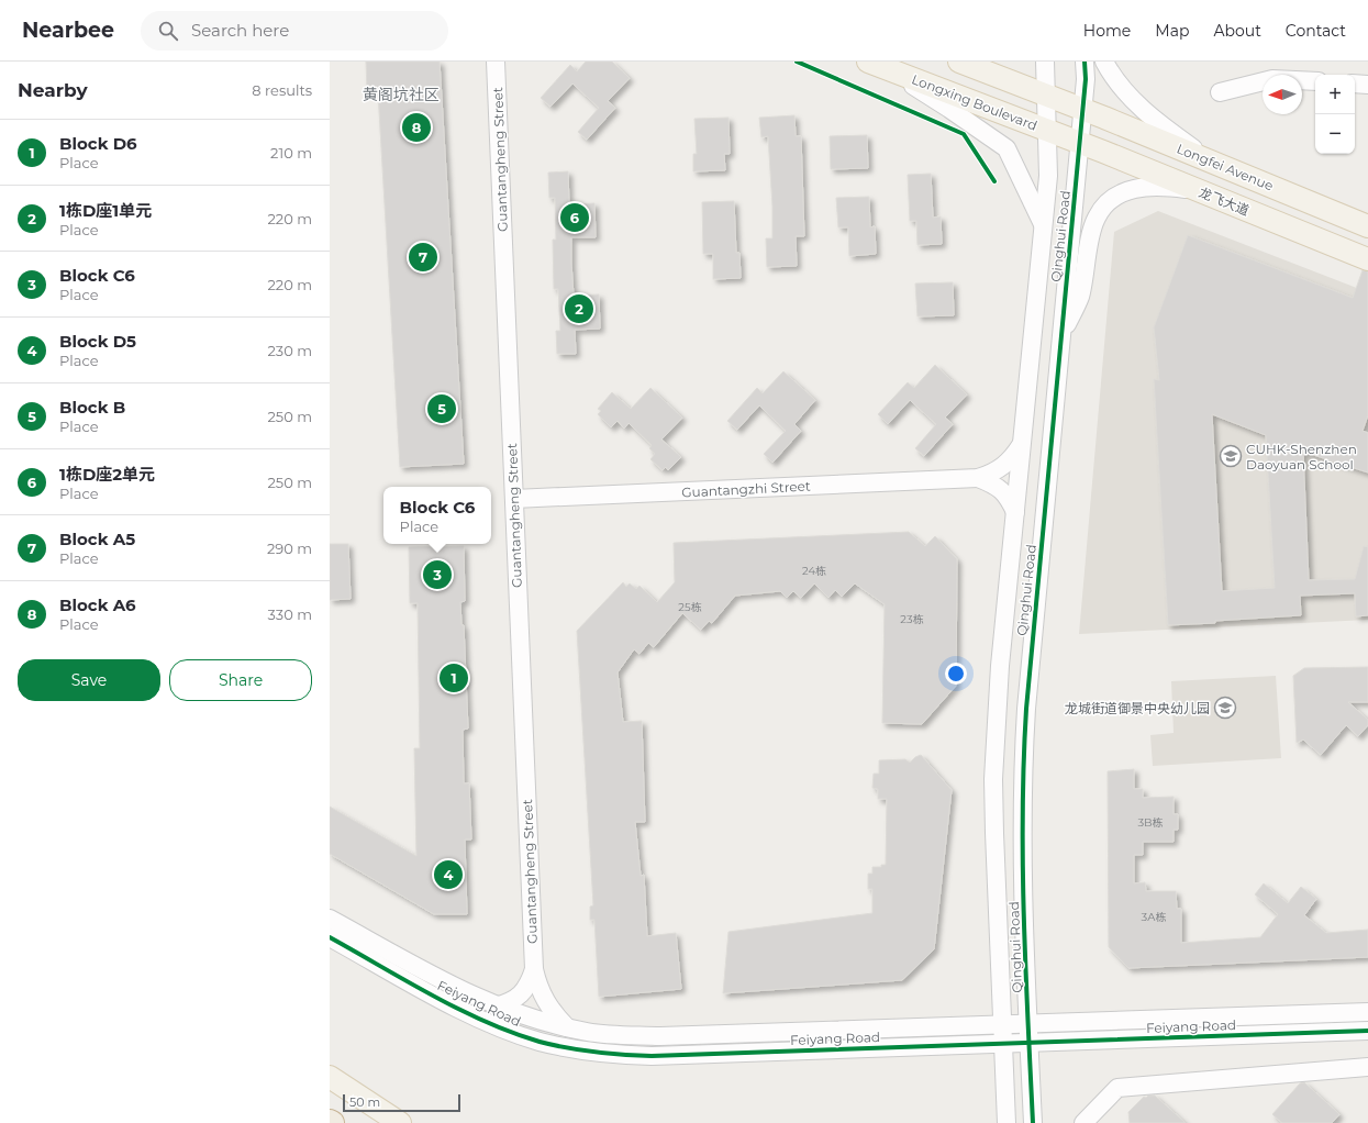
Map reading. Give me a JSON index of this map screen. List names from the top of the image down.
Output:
{
  "streets": {
    "main road": ["Longxing Boulevard", "Longfei Avenue", "龙飞大道"],
    "street": [
      "Guantangheng Street",
      "Qinghui Road",
      "Guantangzhi Street",
      "Feiyang Road"
    ]
  },
  "crossings": [
    ["Longxing Boulevard", "龙飞大道"],
    ["Longxing Boulevard", "Qinghui Road"],
    ["Guantangheng Street", "Guantangzhi Street"],
    ["Guantangheng Street", "Feiyang Road"],
    ["Longfei Avenue", "Qinghui Road"],
    ["龙飞大道", "Qinghui Road"],
    ["Qinghui Road", "Guantangzhi Street"],
    ["Qinghui Road", "Feiyang Road"]
  ],
  "districts": ["黄阁坑社区"],
  "places": {
    "school or university": ["CUHK-Shenzhen Daoyuan School", "龙城街道御景中央幼儿园"]
  },
  "house_numbers": [
    "24栋",
    "25栋",
    "23栋",
    "3B栋",
    "3A栋"
  ],
  "scale_bar": "50 m",
  "north": "left",
  "page": {
    "header": "Nearbee",
    "search": "Search here",
    "nav": [
      "Home",
      "Map",
      "About",
      "Contact"
    ],
    "heading": ["Nearby", "8 results"],
    "map_buttons": ["+", "−"],
    "pins": [
      "8",
      "6",
      "7",
      "2",
      "5",
      "3",
      "1",
      "4"
    ],
    "list": [
      {
        "mark": "1",
        "name": "Block D6",
        "note": "Place",
        "value": "210 m"
      },
      {
        "mark": "2",
        "name": "1栋D座1单元",
        "note": "Place",
        "value": "220 m"
      },
      {
        "mark": "3",
        "name": "Block C6",
        "note": "Place",
        "value": "220 m"
      },
      {
        "mark": "4",
        "name": "Block D5",
        "note": "Place",
        "value": "230 m"
      },
      {
        "mark": "5",
        "name": "Block B",
        "note": "Place",
        "value": "250 m"
      },
      {
        "mark": "6",
        "name": "1栋D座2单元",
        "note": "Place",
        "value": "250 m"
      },
      {
        "mark": "7",
        "name": "Block A5",
        "note": "Place",
        "value": "290 m"
      },
      {
        "mark": "8",
        "name": "Block A6",
        "note": "Place",
        "value": "330 m"
      }
    ],
    "popup": ["Block C6", "Place"],
    "buttons": ["Save", "Share"],
    "scale": "50 m"
  }
}
